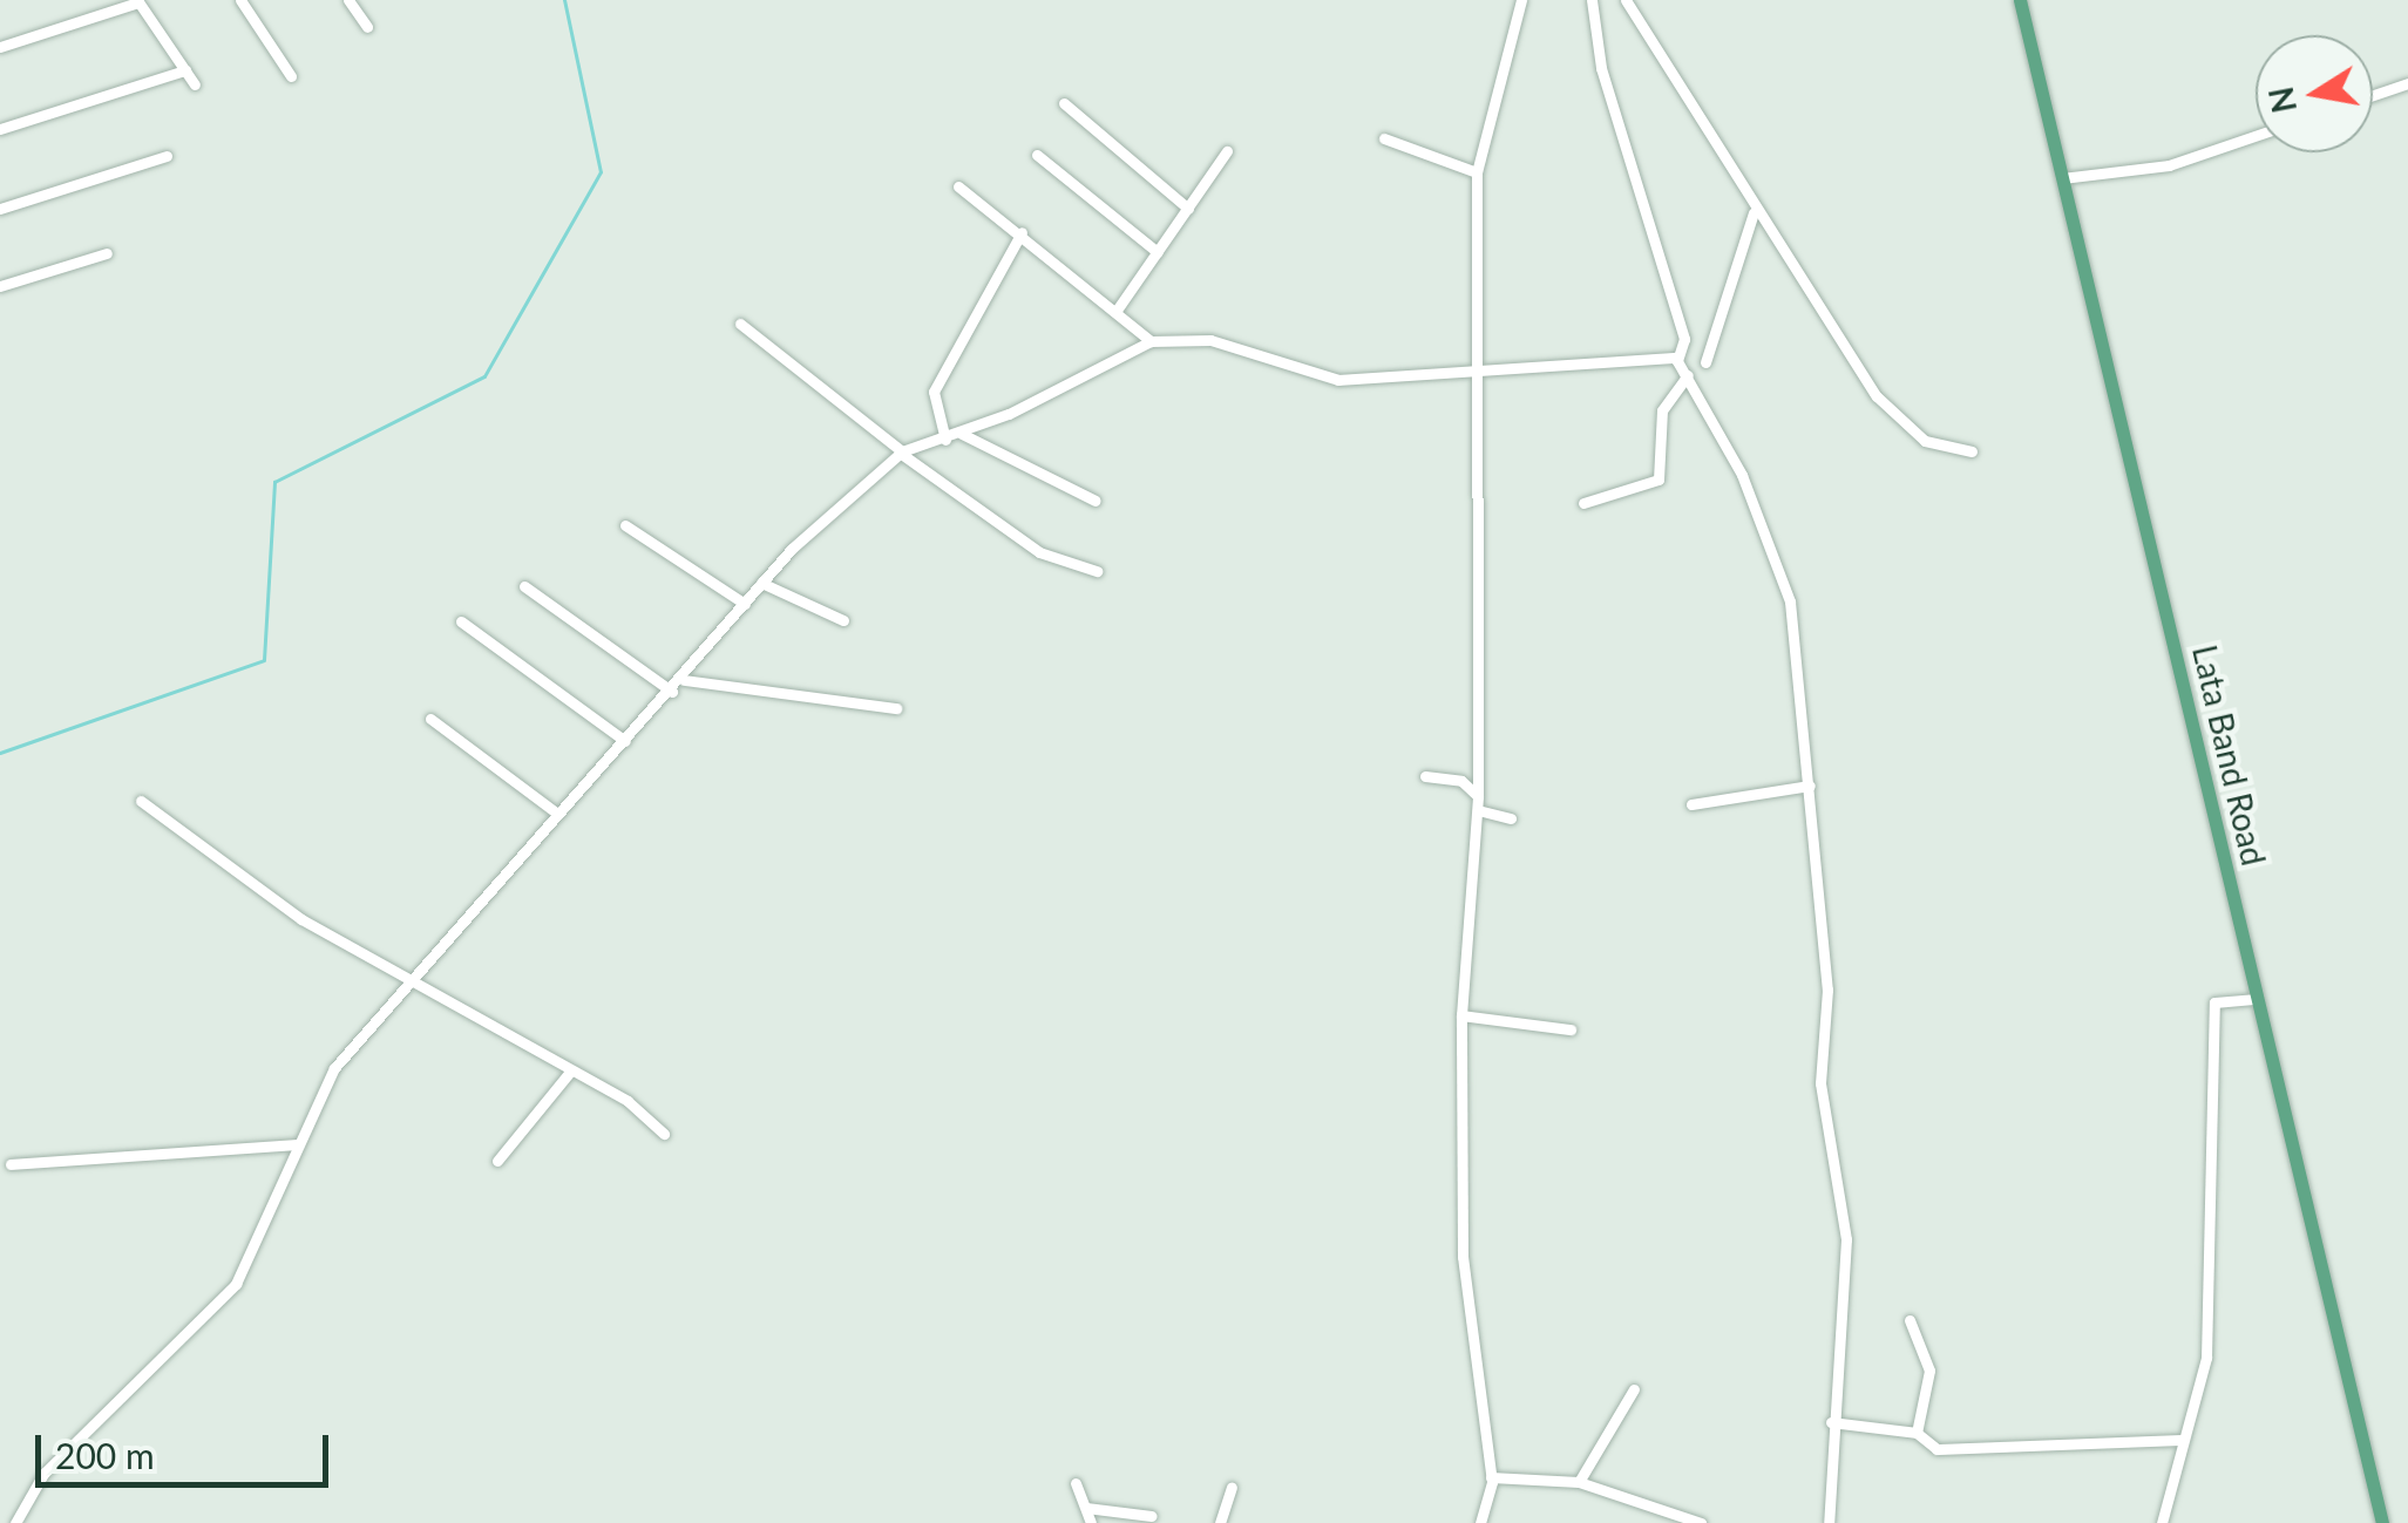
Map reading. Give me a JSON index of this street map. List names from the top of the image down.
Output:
{
  "streets": {
    "main road": ["Lata Band Road"]
  },
  "scale_bar": "200 m",
  "north": "left"
}
